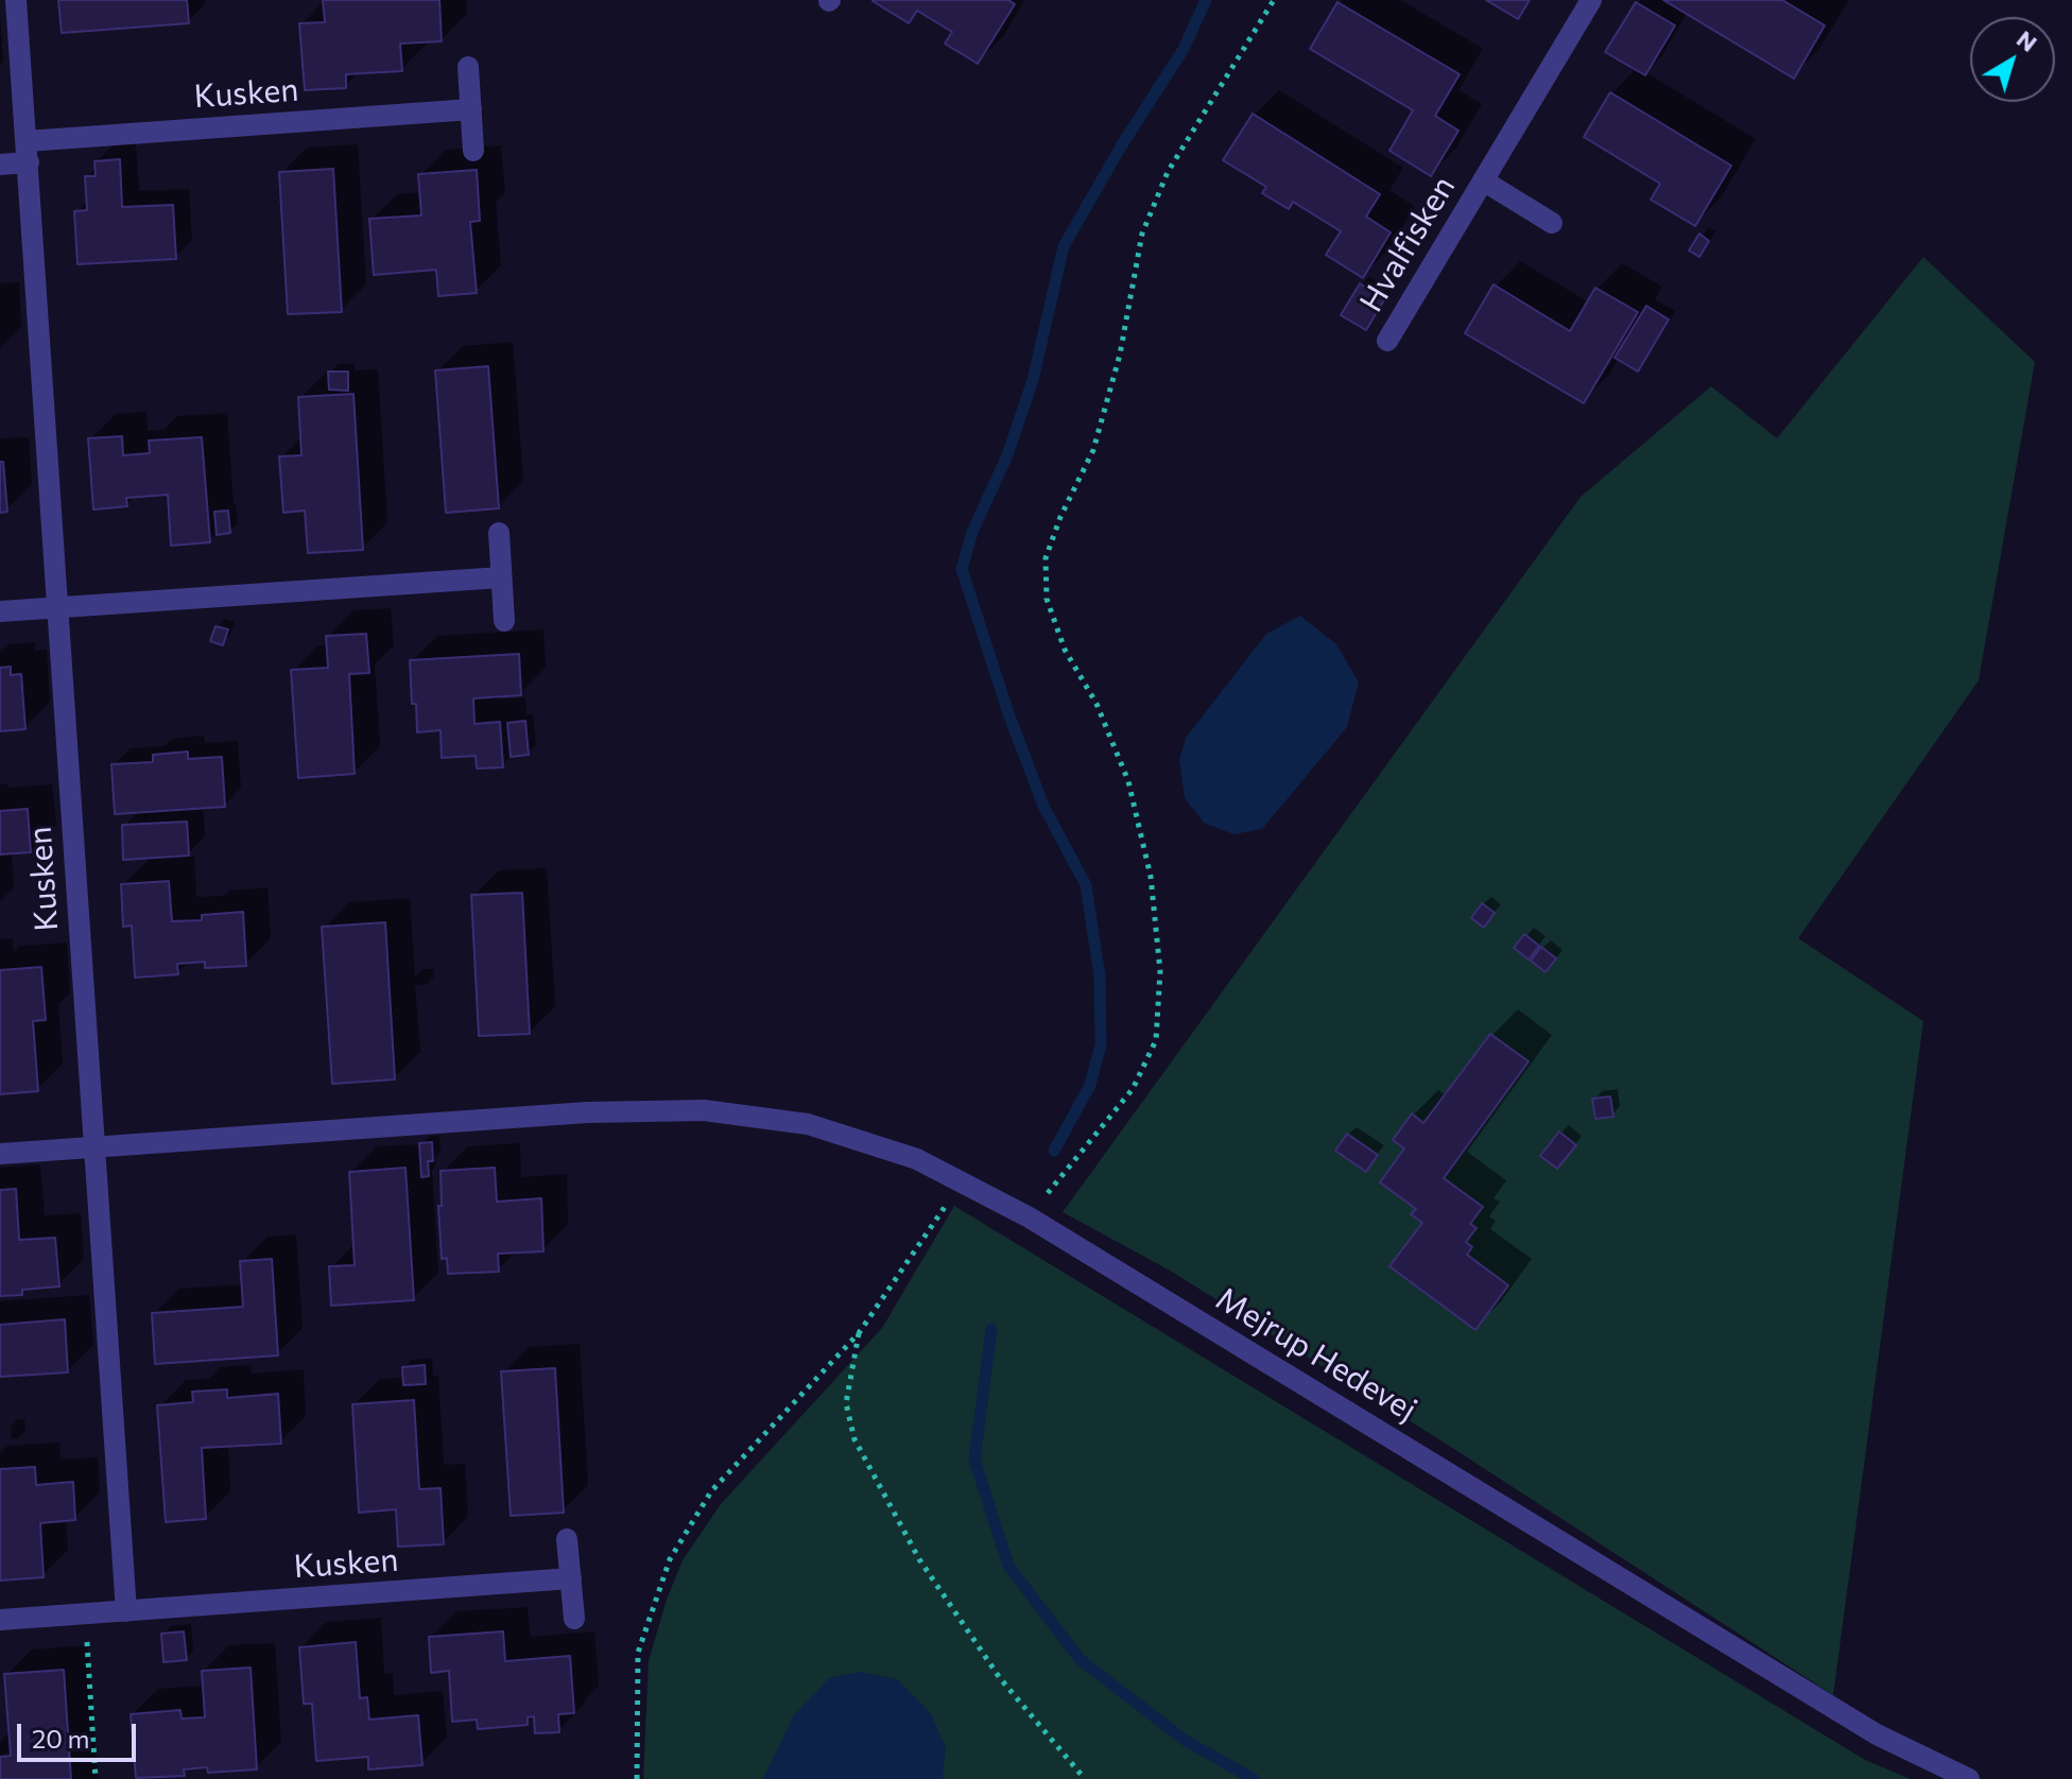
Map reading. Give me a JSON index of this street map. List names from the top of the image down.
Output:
{
  "streets": {
    "street": ["Kusken", "Hvalfisken", "Mejrup Hedevej"]
  },
  "crossings": [
    ["Kusken", "Mejrup Hedevej"]
  ],
  "scale_bar": "20 m",
  "north": "top right"
}
